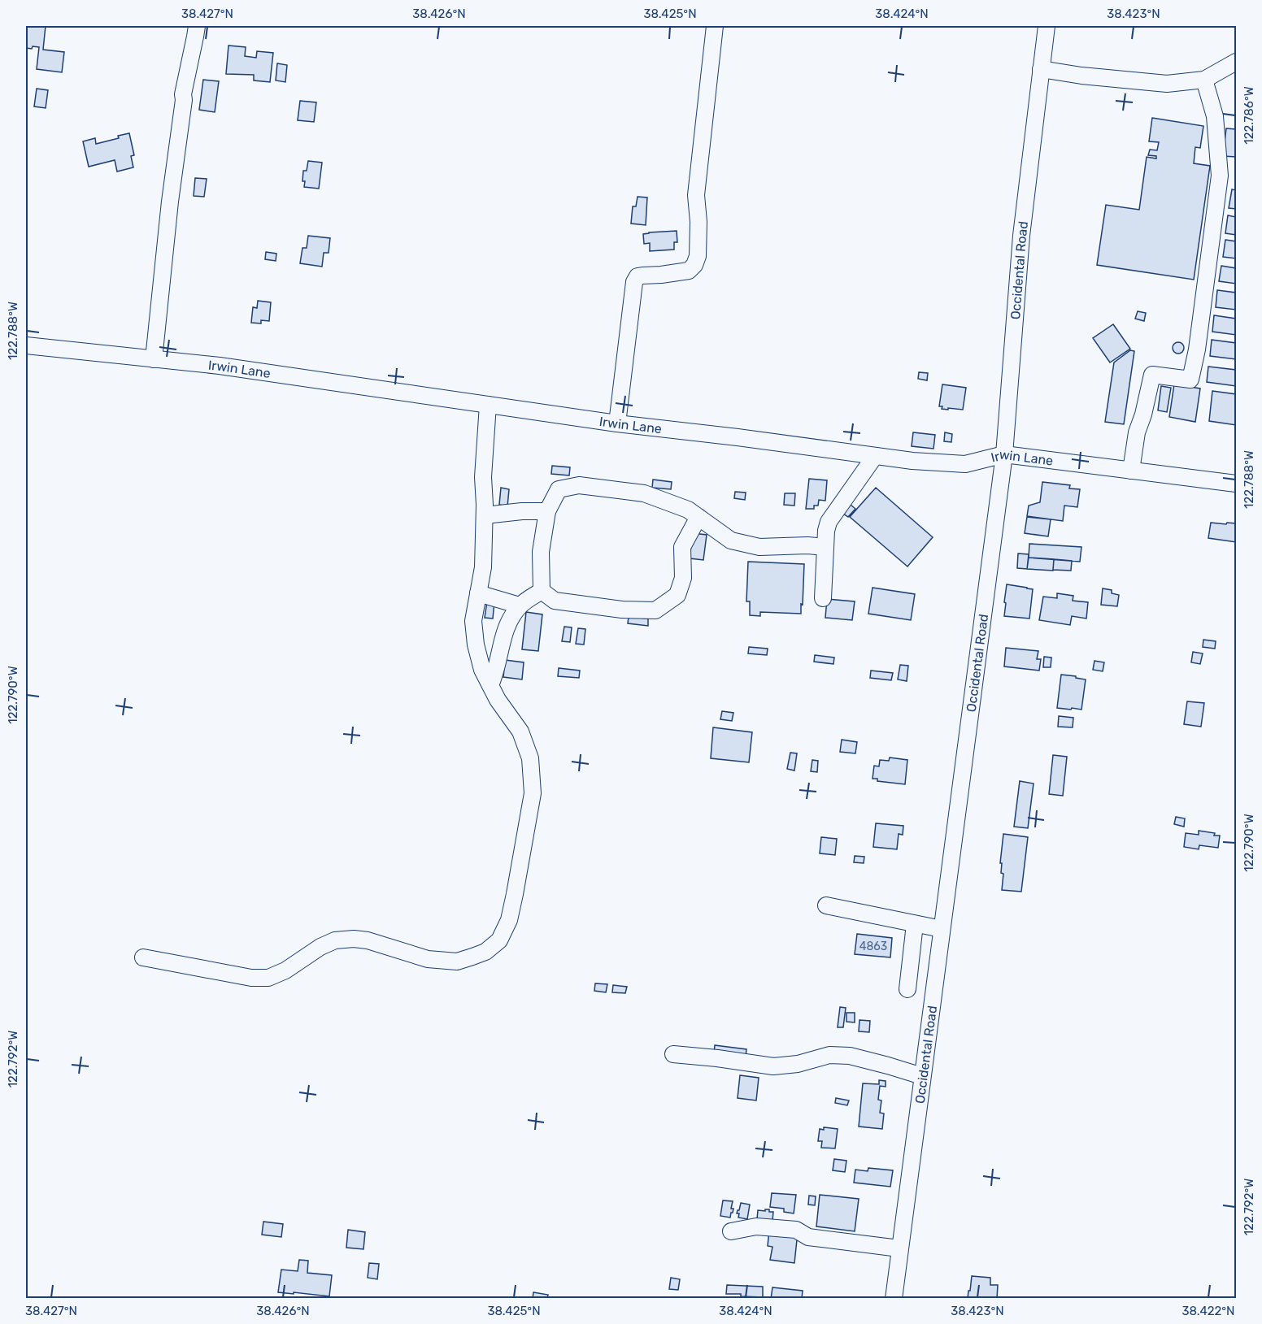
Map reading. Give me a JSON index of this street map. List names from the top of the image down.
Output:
{
  "streets": {
    "street": ["Occidental Road", "Irwin Lane"]
  },
  "crossings": [
    ["Occidental Road", "Irwin Lane"]
  ],
  "house_numbers": ["4863"],
  "coordinates": [
    "38.427°N",
    "38.426°N",
    "38.425°N",
    "38.424°N",
    "38.423°N",
    "122.786°W",
    "122.788°W",
    "122.790°W",
    "122.792°W",
    "38.422°N"
  ]
}
